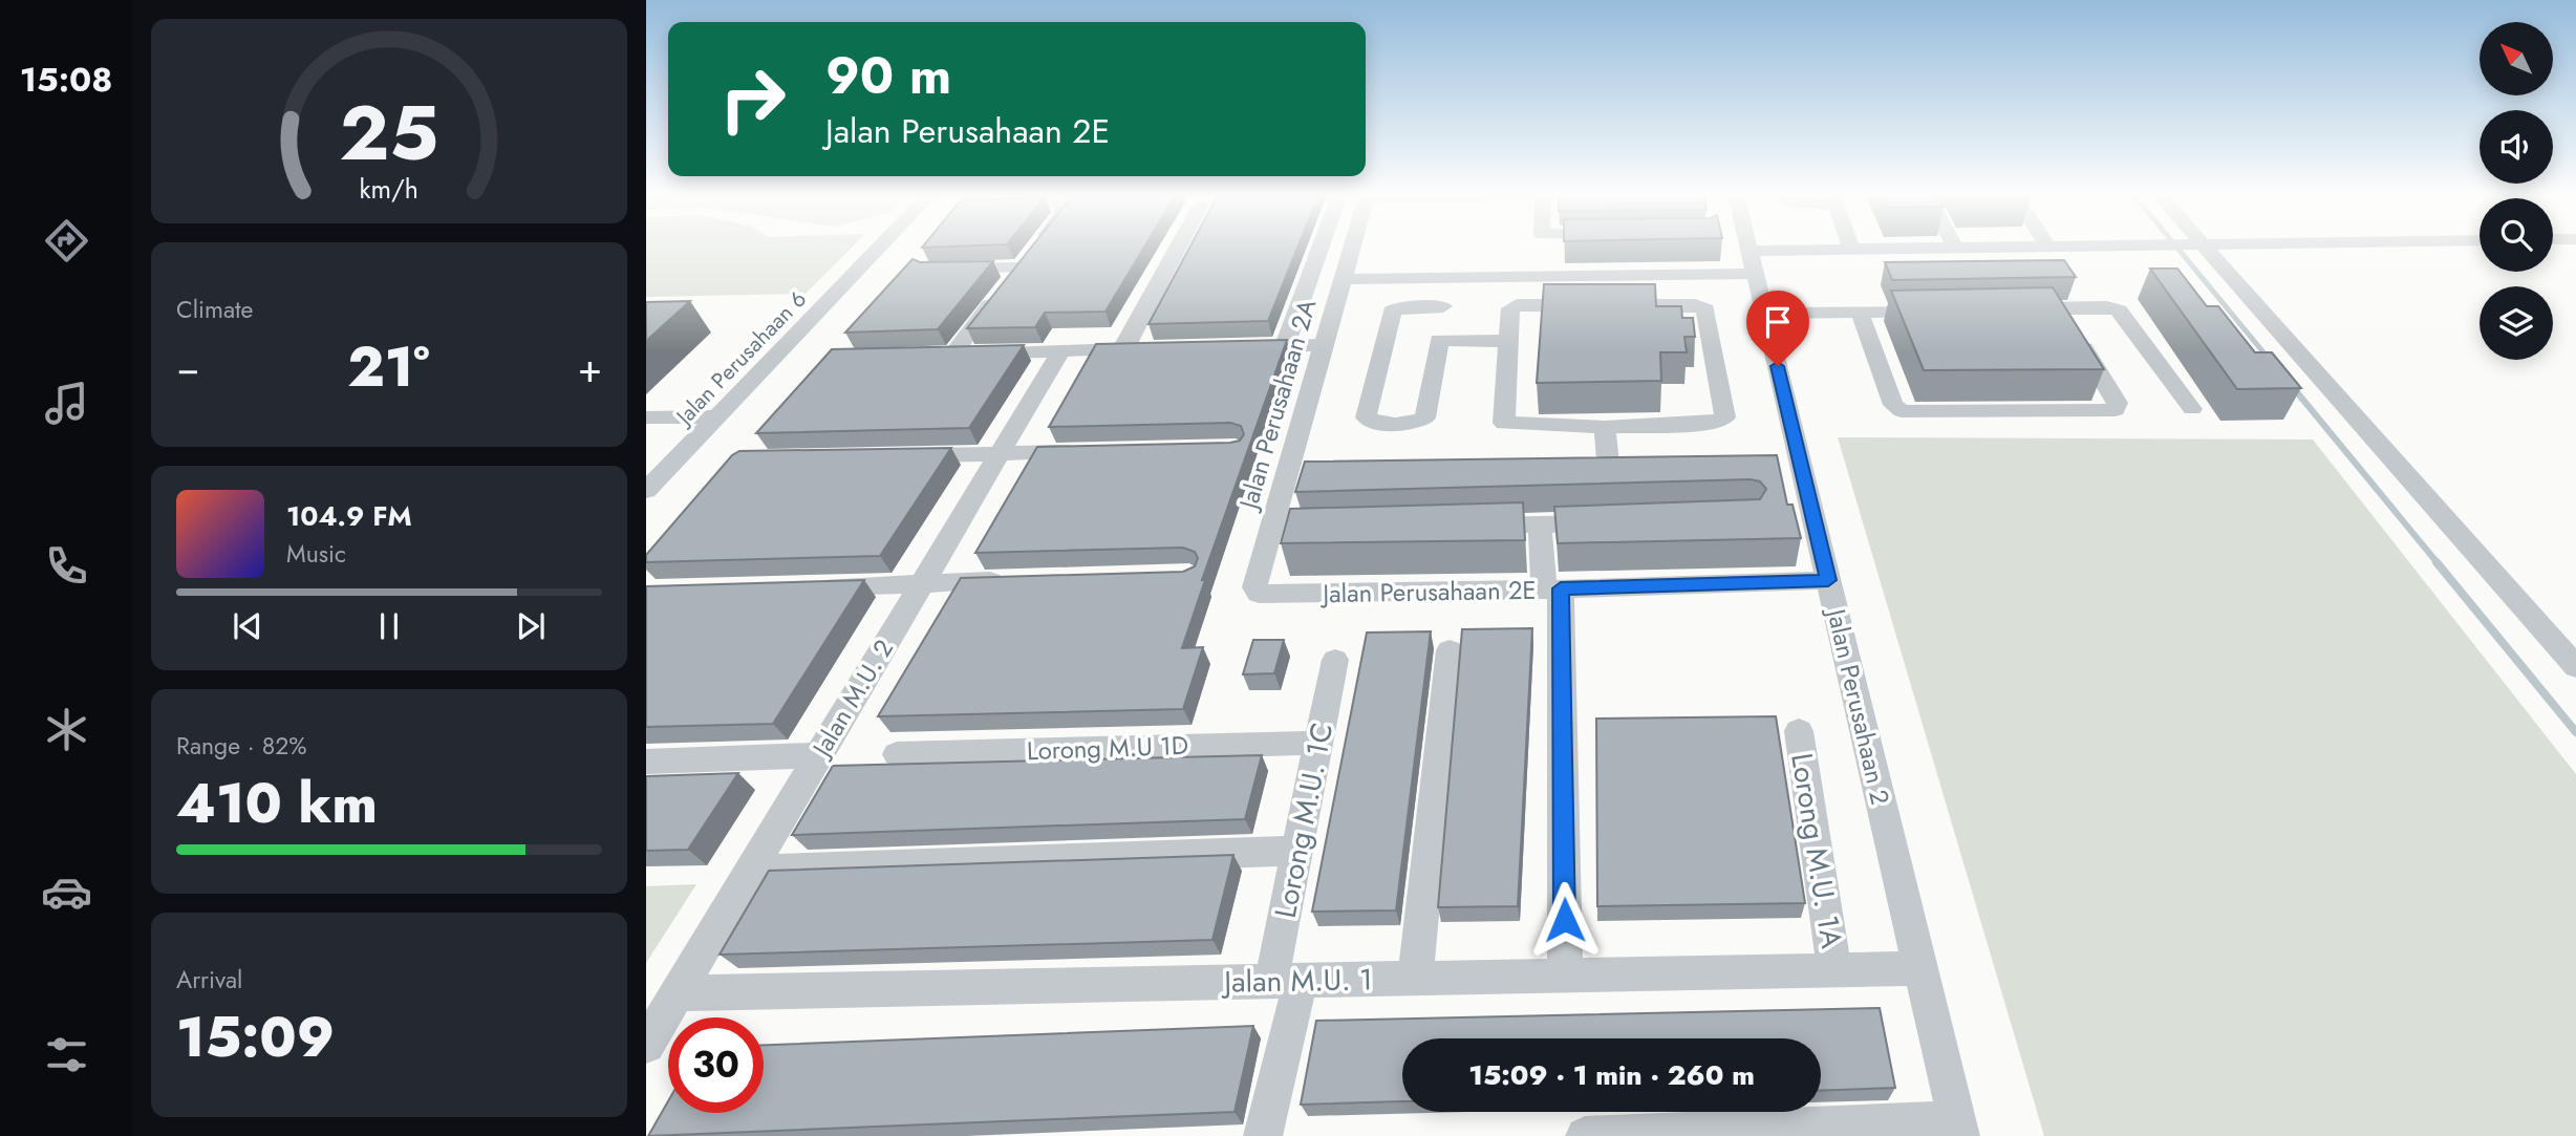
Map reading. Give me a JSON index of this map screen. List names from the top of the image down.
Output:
{
  "streets": {
    "street": [
      "Jalan Perusahaan 6",
      "Jalan Perusahaan 2A",
      "Jalan Perusahaan 2E",
      "Jalan M.U. 2",
      "Jalan Perusahaan 2",
      "Lorong M.U 1D",
      "Lorong M.U. 1C",
      "Lorong M.U. 1A",
      "Jalan M.U. 1"
    ]
  },
  "crossings": [
    ["Jalan Perusahaan 2A", "Jalan Perusahaan 2E"],
    ["Jalan Perusahaan 2E", "Jalan Perusahaan 2"],
    ["Jalan M.U. 2", "Jalan M.U. 1"],
    ["Jalan Perusahaan 2", "Jalan M.U. 1"],
    ["Lorong M.U 1D", "Lorong M.U. 1C"],
    ["Lorong M.U. 1C", "Jalan M.U. 1"],
    ["Lorong M.U. 1A", "Jalan M.U. 1"]
  ],
  "north": "top left",
  "page": {
    "tabs": "15:08",
    "turn": ["90 m", "Jalan Perusahaan 2E"],
    "tile": [
      "Climate",
      ["Range · 82%", "410 km"],
      ["Arrival", "15:09"]
    ],
    "heat": ["−", "21°", "+"],
    "song": ["104.9 FM", "Music"],
    "limit": "30",
    "trip": "15:09 · 1 min · 260 m",
    "gauge": ["25", "km/h"]
  }
}
